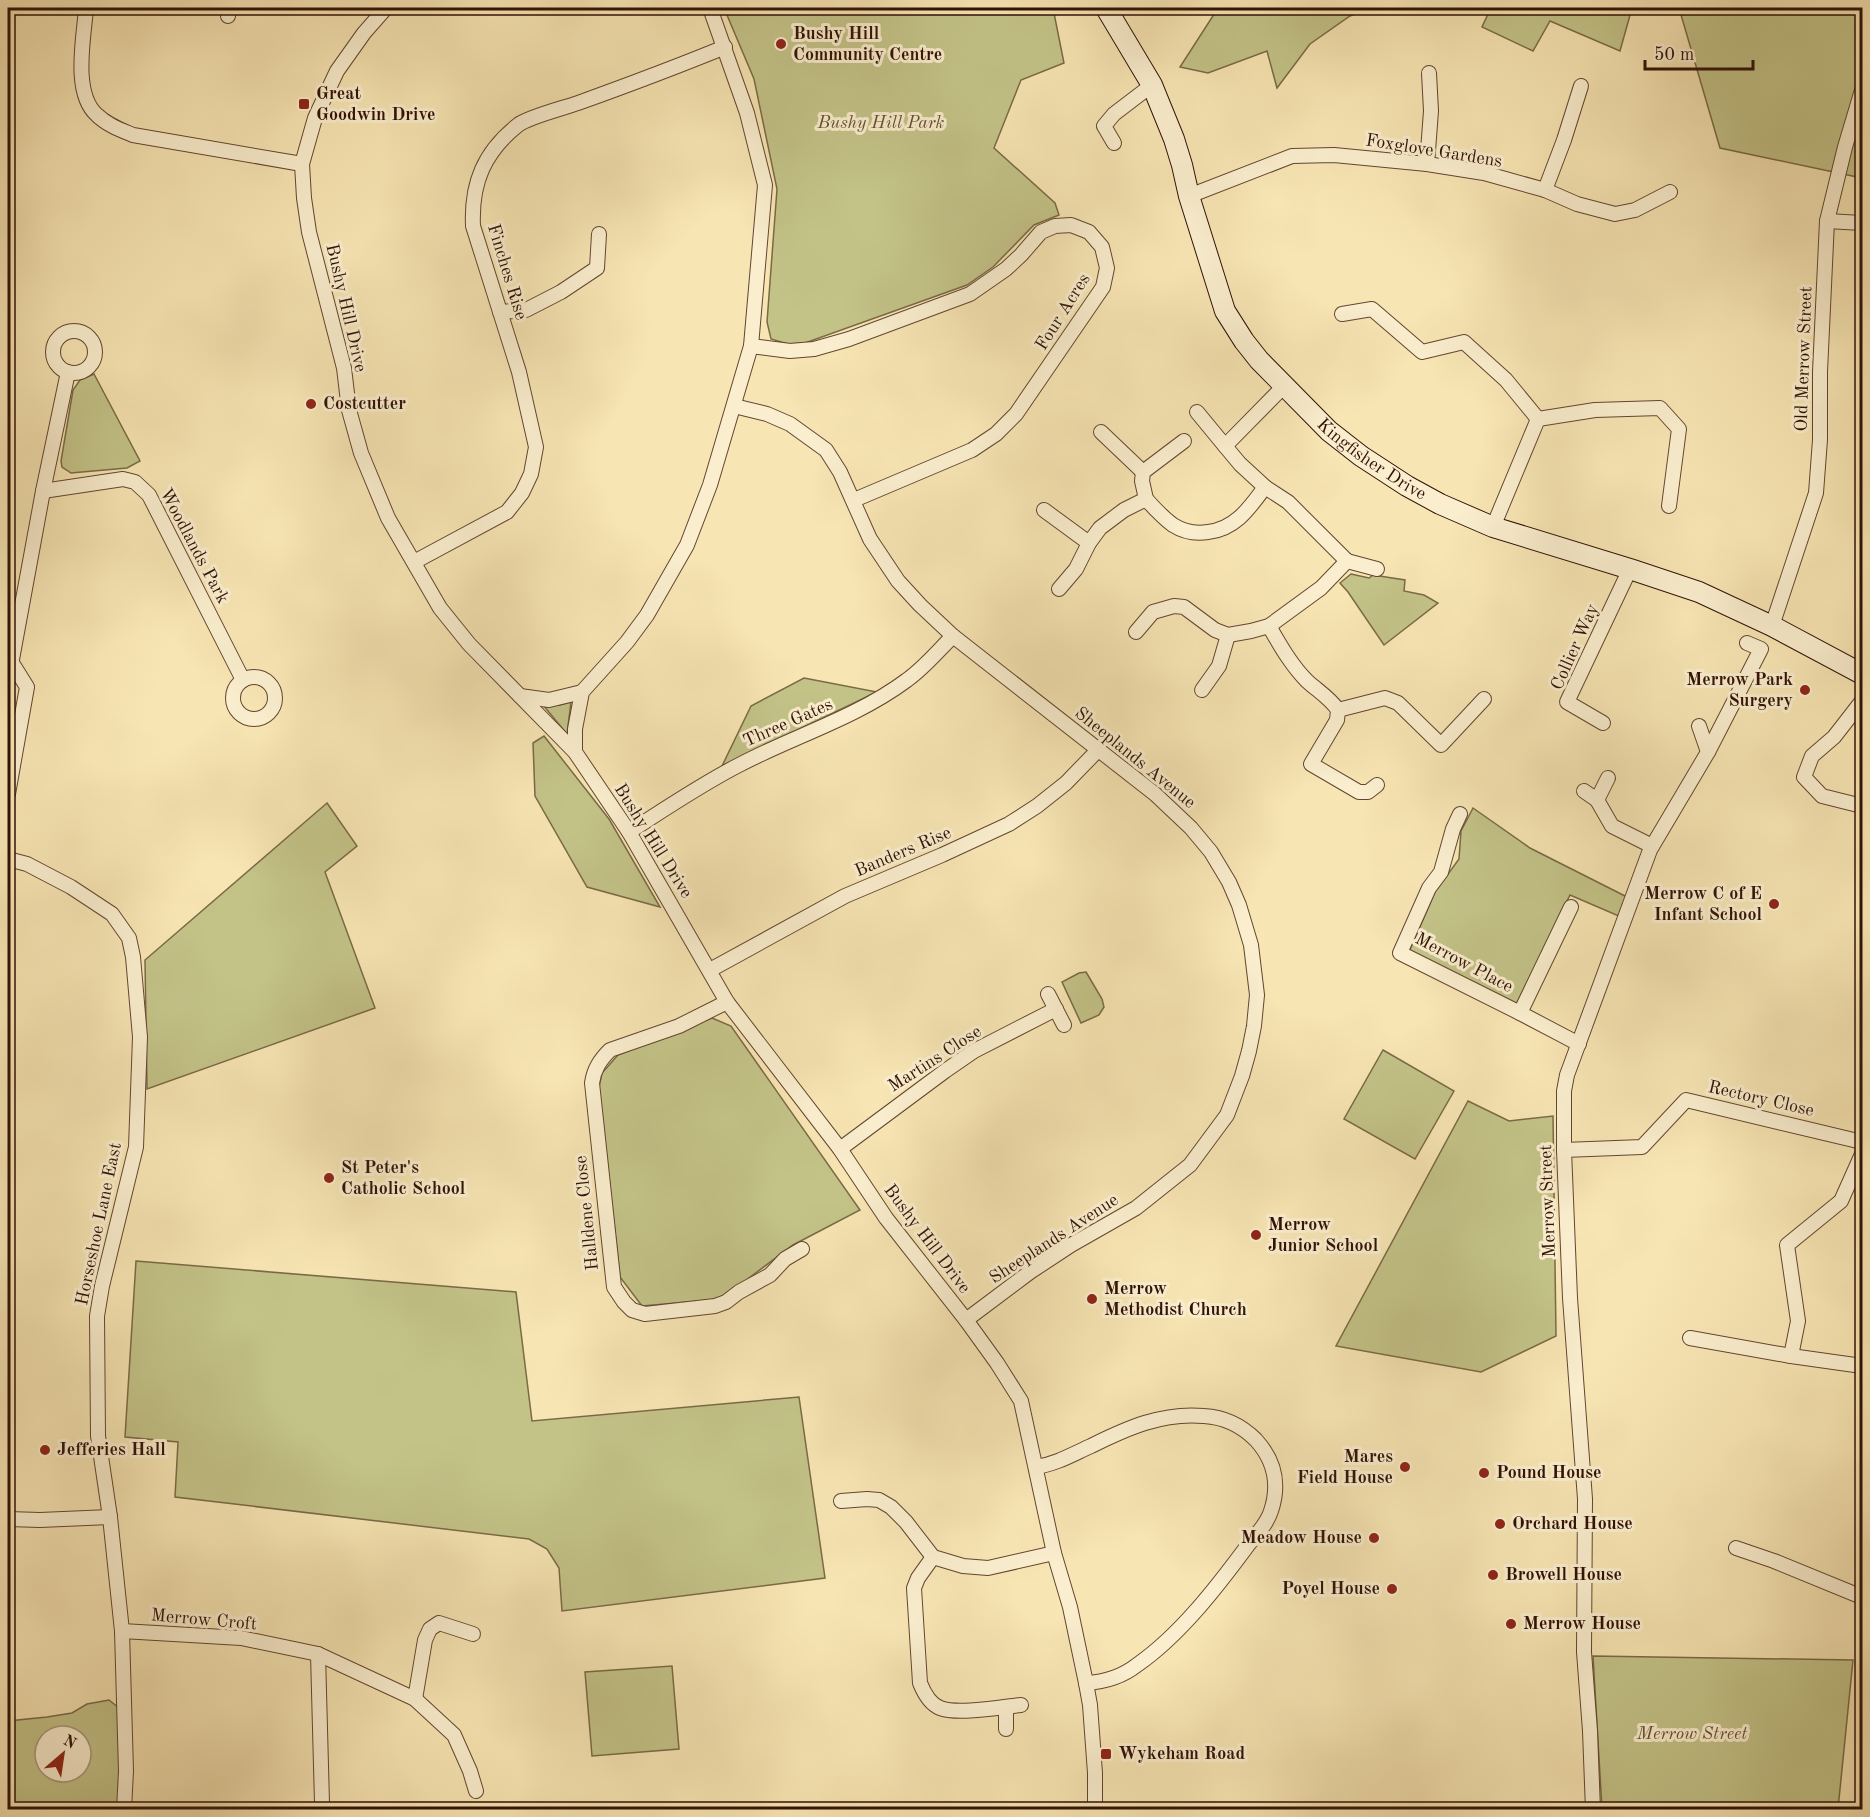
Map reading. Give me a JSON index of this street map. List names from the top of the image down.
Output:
{
  "streets": {
    "street": [
      "Foxglove Gardens",
      "Finches Rise",
      "Bushy Hill Drive",
      "Four Acres",
      "Old Merrow Street",
      "Kingfisher Drive",
      "Woodlands Park",
      "Collier Way",
      "Three Gates",
      "Sheeplands Avenue",
      "Banders Rise",
      "Merrow Place",
      "Martins Close",
      "Rectory Close",
      "Merrow Street",
      "Halldene Close",
      "Horseshoe Lane East",
      "Merrow Croft"
    ]
  },
  "crossings": [
    ["Foxglove Gardens", "Kingfisher Drive"],
    ["Finches Rise", "Bushy Hill Drive"],
    ["Bushy Hill Drive", "Three Gates"],
    ["Bushy Hill Drive", "Sheeplands Avenue"],
    ["Bushy Hill Drive", "Banders Rise"],
    ["Bushy Hill Drive", "Martins Close"],
    ["Bushy Hill Drive", "Halldene Close"],
    ["Four Acres", "Sheeplands Avenue"],
    ["Old Merrow Street", "Kingfisher Drive"],
    ["Kingfisher Drive", "Collier Way"],
    ["Three Gates", "Sheeplands Avenue"],
    ["Sheeplands Avenue", "Banders Rise"],
    ["Merrow Place", "Merrow Street"],
    ["Rectory Close", "Merrow Street"],
    ["Horseshoe Lane East", "Merrow Croft"]
  ],
  "parks": ["Bushy Hill Park", "Merrow Street"],
  "places": {
    "other": [
      "Bushy Hill Community Centre",
      "Costcutter",
      "Merrow Park Surgery",
      "Merrow C of E Infant School",
      "St Peter's Catholic School",
      "Merrow Junior School",
      "Merrow Methodist Church",
      "Jefferies Hall",
      "Mares Field House",
      "Pound House",
      "Orchard House",
      "Meadow House",
      "Browell House",
      "Poyel House",
      "Merrow House"
    ],
    "transit": ["Great Goodwin Drive", "Wykeham Road"]
  },
  "scale_bar": "50 m",
  "north": "top right"
}
